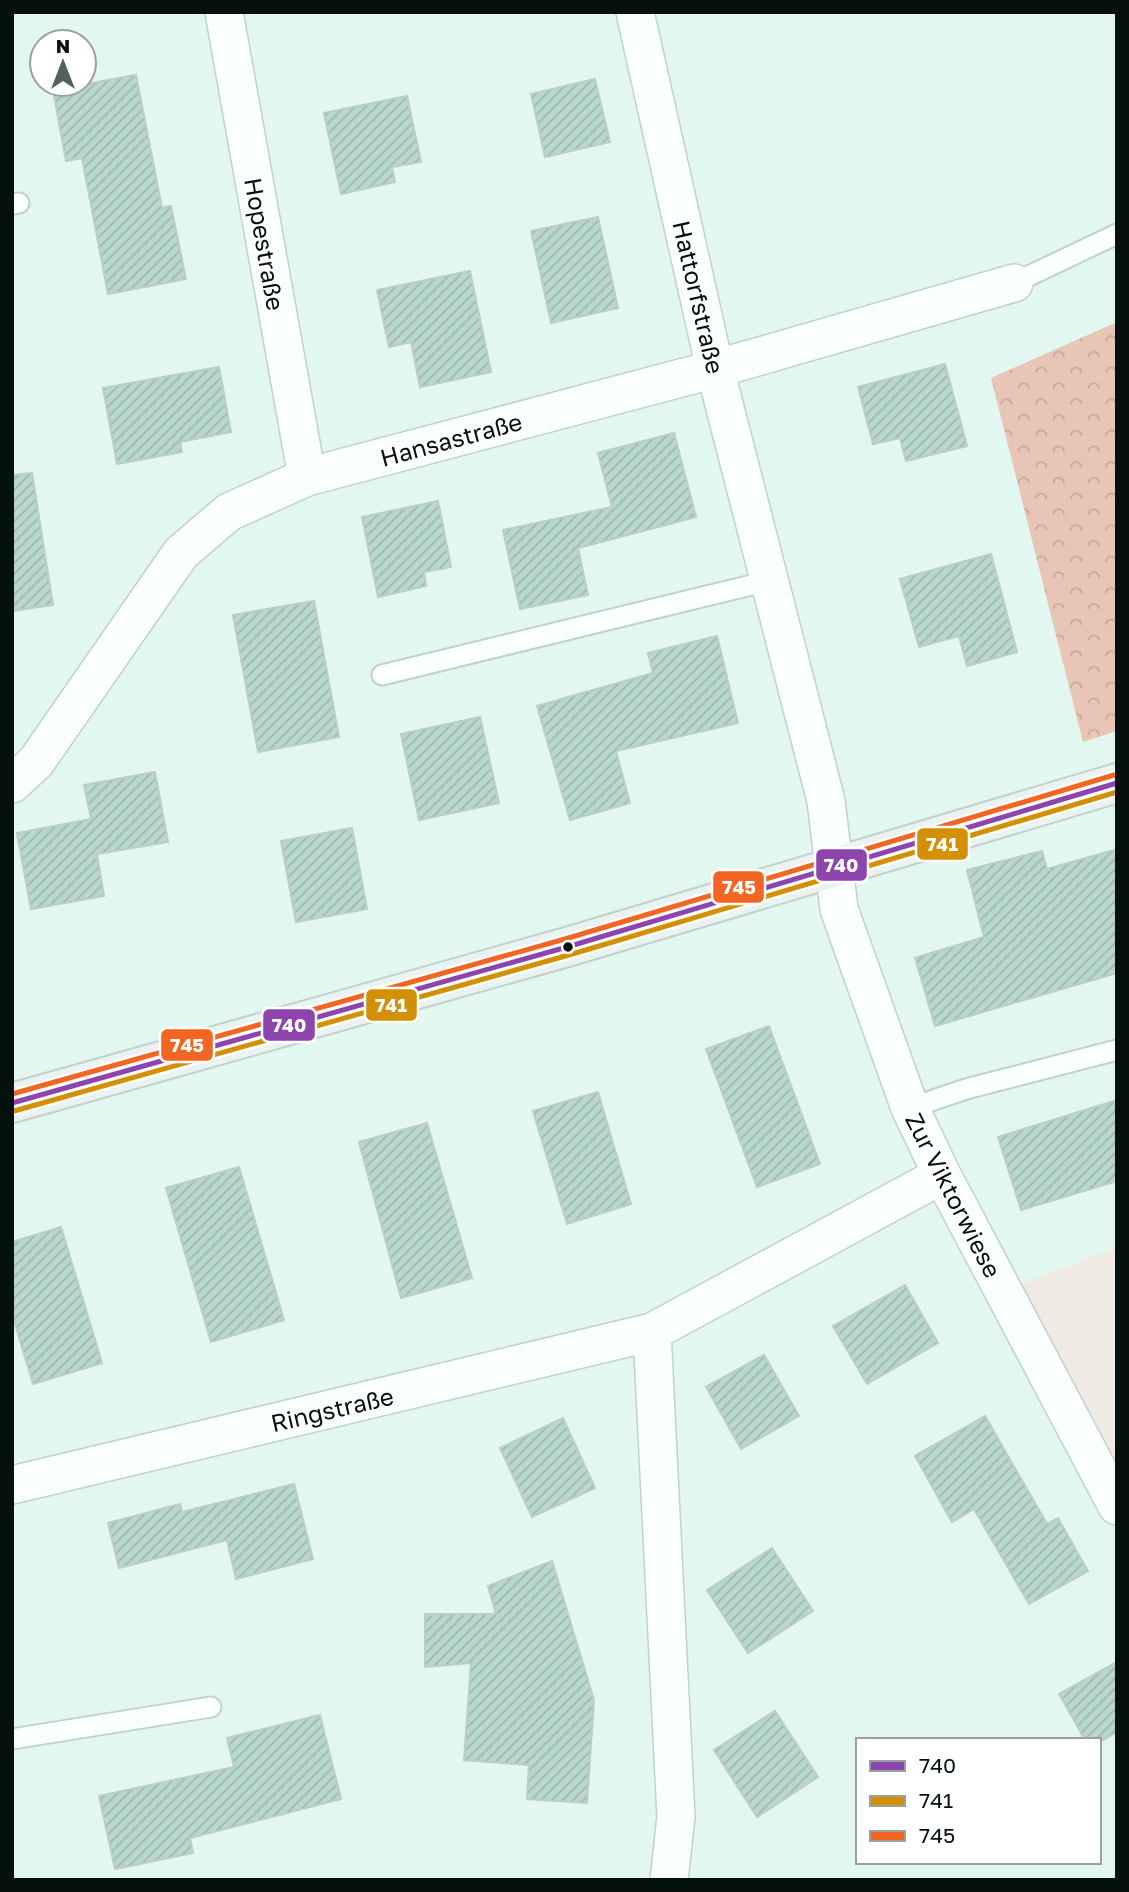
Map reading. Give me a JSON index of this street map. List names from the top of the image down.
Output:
{
  "streets": {
    "street": [
      "Hopestraße",
      "Hattorfstraße",
      "Hansastraße",
      "Zur Viktorwiese",
      "Ringstraße"
    ]
  },
  "crossings": [
    ["Hopestraße", "Hansastraße"],
    ["Hattorfstraße", "Hansastraße"],
    ["Hattorfstraße", "Zur Viktorwiese"],
    ["Zur Viktorwiese", "Ringstraße"]
  ],
  "lines": ["transit line 745", "transit line 740", "transit line 741"],
  "legend": ["740", "741", "745"],
  "north": "top"
}
